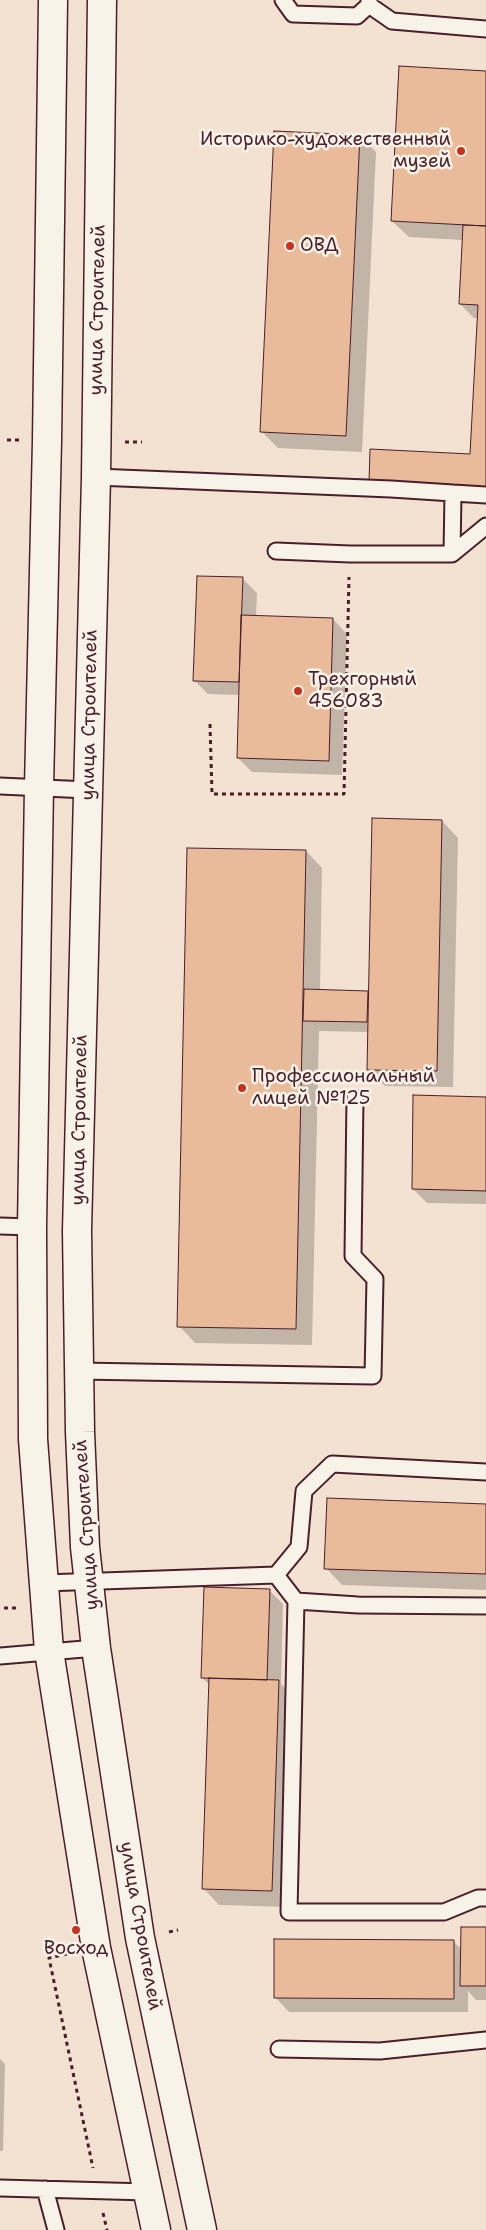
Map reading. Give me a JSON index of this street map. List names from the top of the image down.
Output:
{
  "streets": {
    "street": ["улица Строителей"]
  },
  "places": [
    "Историко-художественный музей",
    "ОВД",
    "Трехгорный 456083",
    "Профессиональный лицей №125",
    "Восход"
  ]
}
